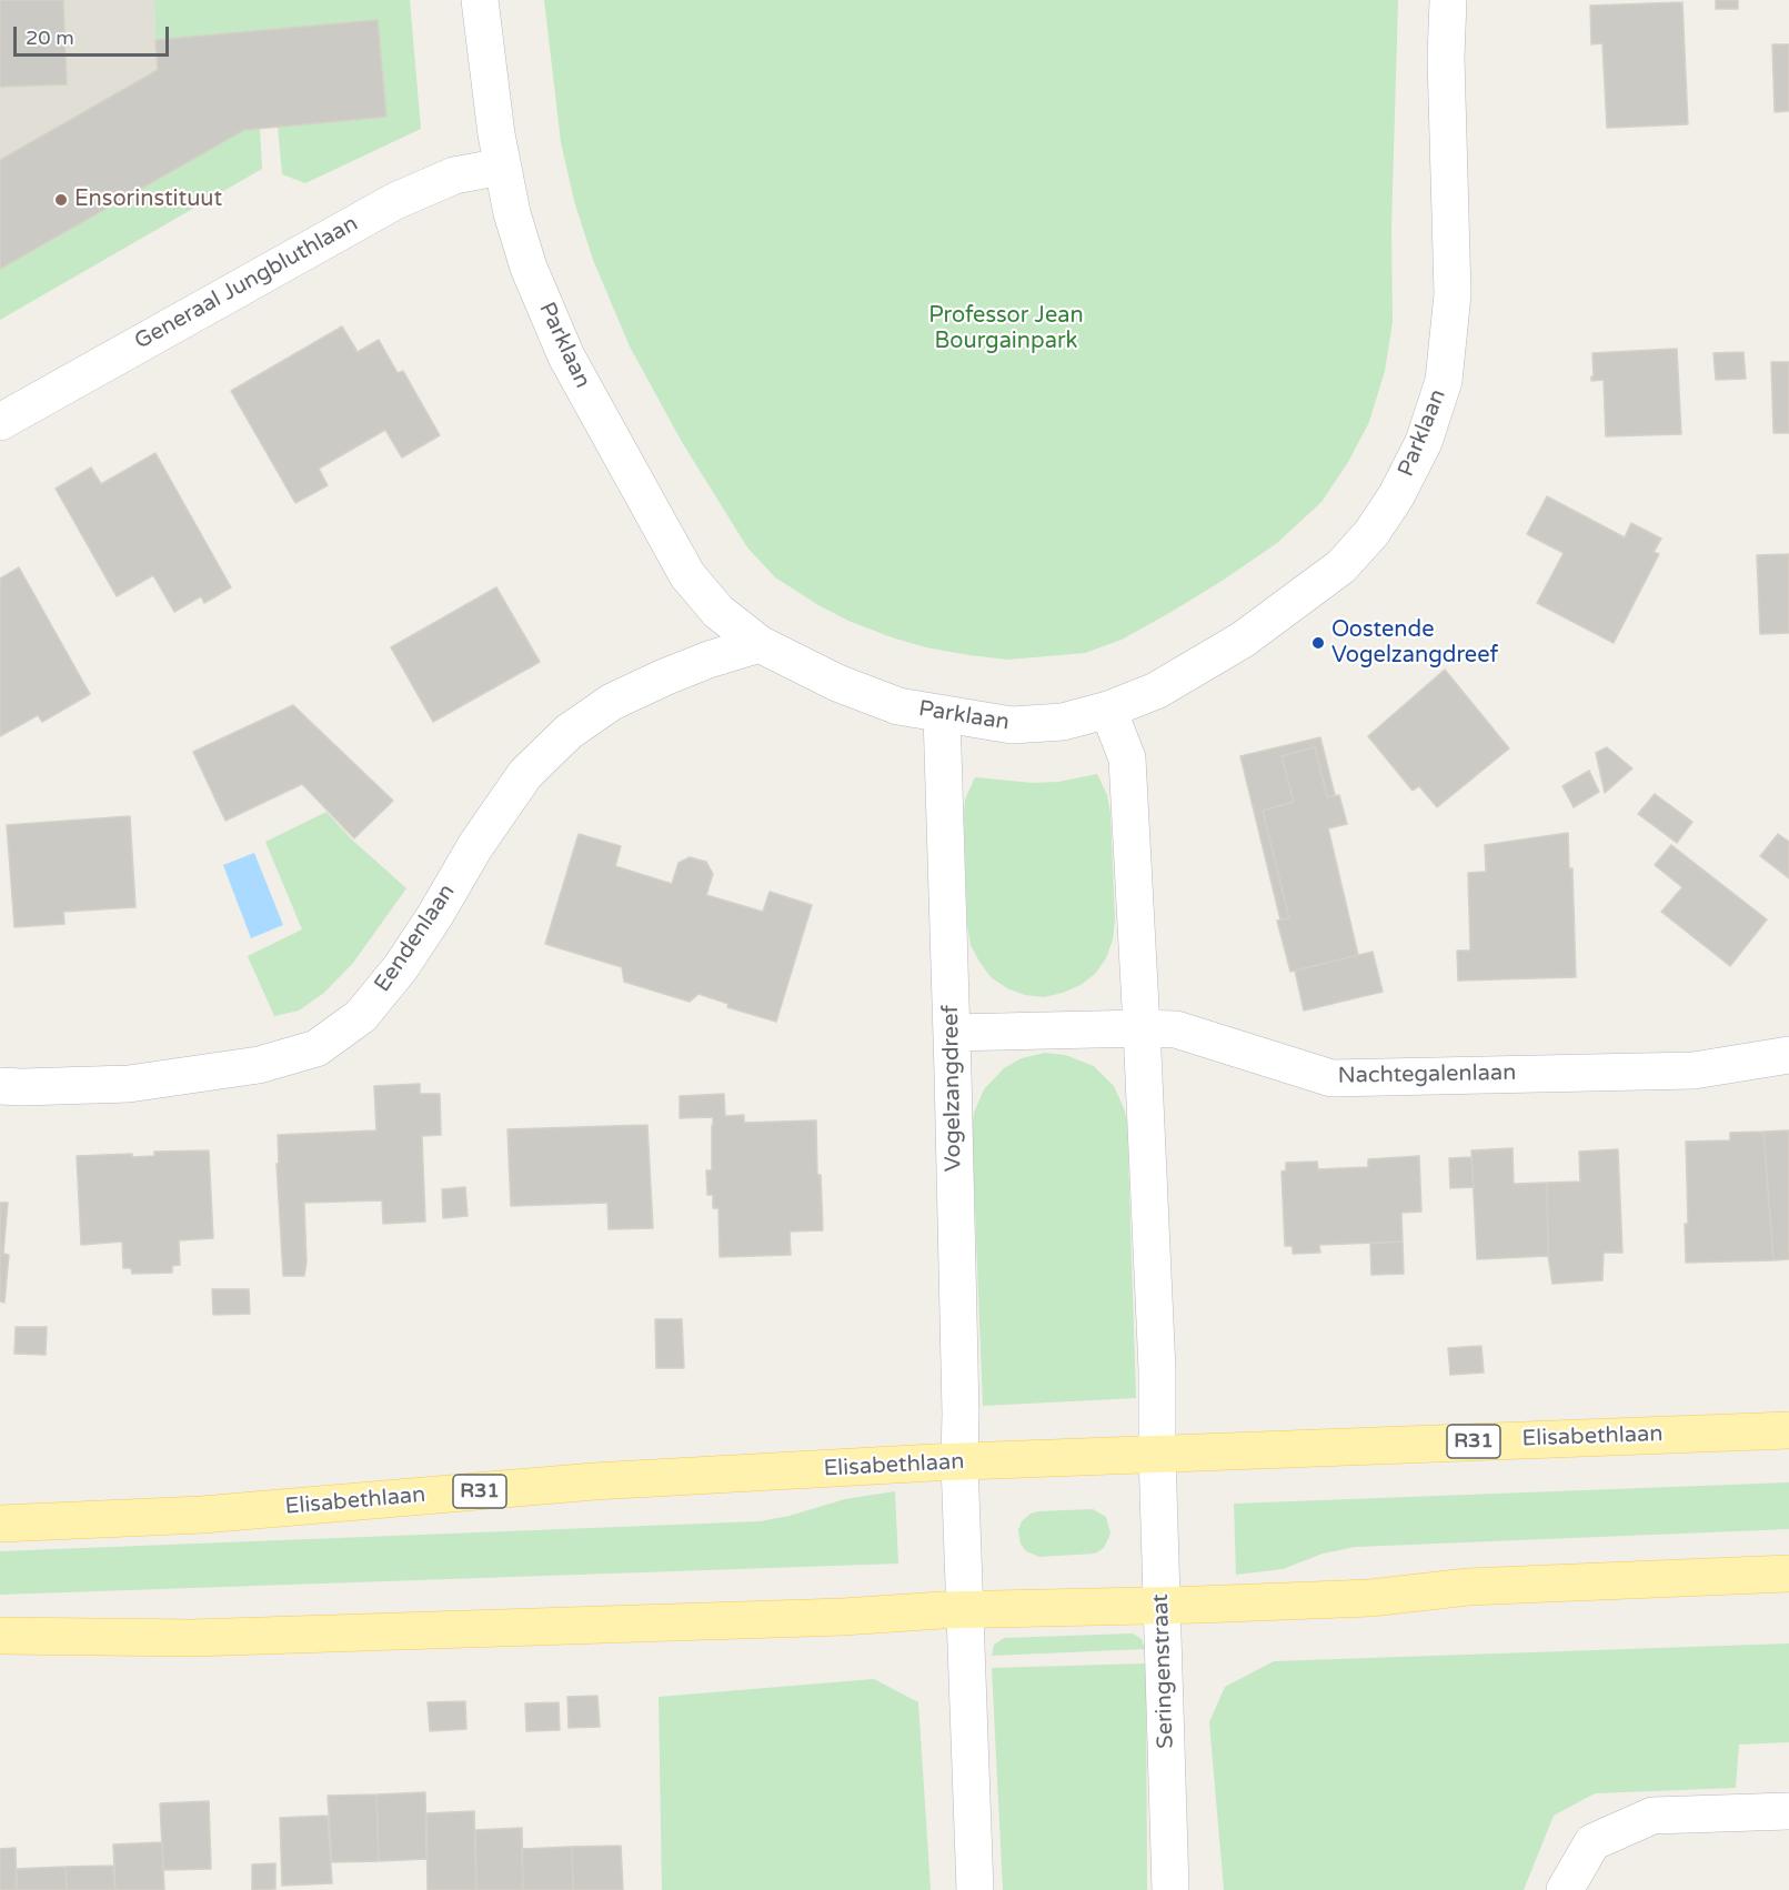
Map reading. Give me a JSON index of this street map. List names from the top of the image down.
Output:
{
  "streets": {
    "main road": ["Elisabethlaan", "R31"],
    "street": [
      "Generaal Jungbluthlaan",
      "Parklaan",
      "Eendenlaan",
      "Nachtegalenlaan",
      "Vogelzangdreef",
      "Seringenstraat"
    ]
  },
  "crossings": [
    ["Generaal Jungbluthlaan", "Parklaan"],
    ["Parklaan", "Eendenlaan"],
    ["Parklaan", "Vogelzangdreef"],
    ["Nachtegalenlaan", "Vogelzangdreef"],
    ["Vogelzangdreef", "Elisabethlaan"],
    ["Elisabethlaan", "Seringenstraat"]
  ],
  "parks": ["Professor Jean Bourgainpark"],
  "places": ["Ensorinstituut", "Oostende Vogelzangdreef"],
  "scale_bar": "20 m"
}
